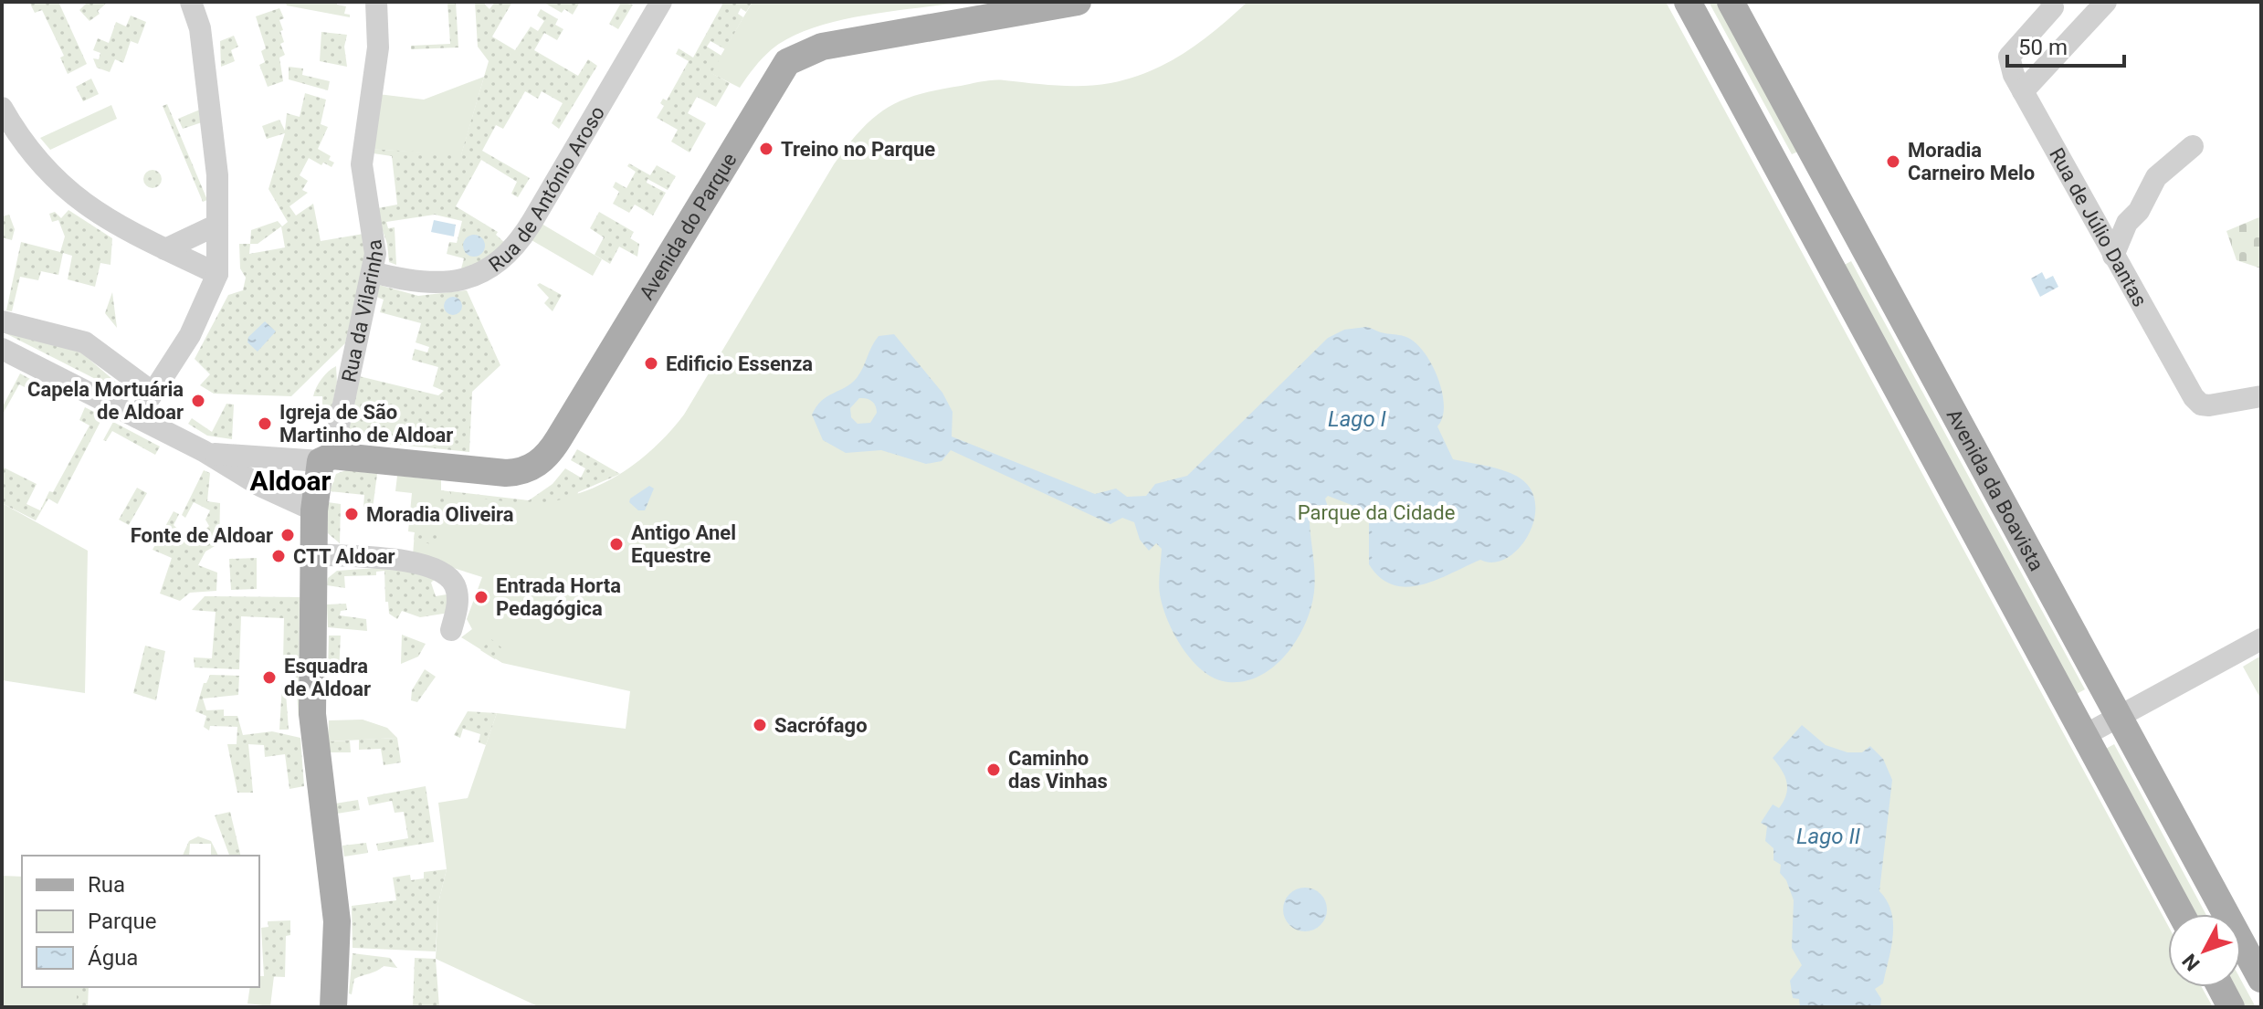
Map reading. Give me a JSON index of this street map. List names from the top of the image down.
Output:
{
  "streets": {
    "main road": ["Avenida do Parque", "Rua da Vilarinha", "Avenida da Boavista"],
    "street": ["Rua de António Aroso", "Rua de Júlio Dantas"]
  },
  "crossings": [
    ["Rua de António Aroso", "Rua da Vilarinha"],
    ["Avenida do Parque", "Rua da Vilarinha"]
  ],
  "districts": ["Aldoar"],
  "water": ["Lago I", "Lago II"],
  "parks": ["Parque da Cidade"],
  "places": [
    "Treino no Parque",
    "Moradia Carneiro Melo",
    "Edificio Essenza",
    "Capela Mortuária de Aldoar",
    "Igreja de São Martinho de Aldoar",
    "Moradia Oliveira",
    "Fonte de Aldoar",
    "Antigo Anel Equestre",
    "CTT Aldoar",
    "Entrada Horta Pedagógica",
    "Esquadra de Aldoar",
    "Sacrófago",
    "Caminho das Vinhas"
  ],
  "legend": ["Rua", "Parque", "Água"],
  "scale_bar": "50 m",
  "north": "bottom left"
}
